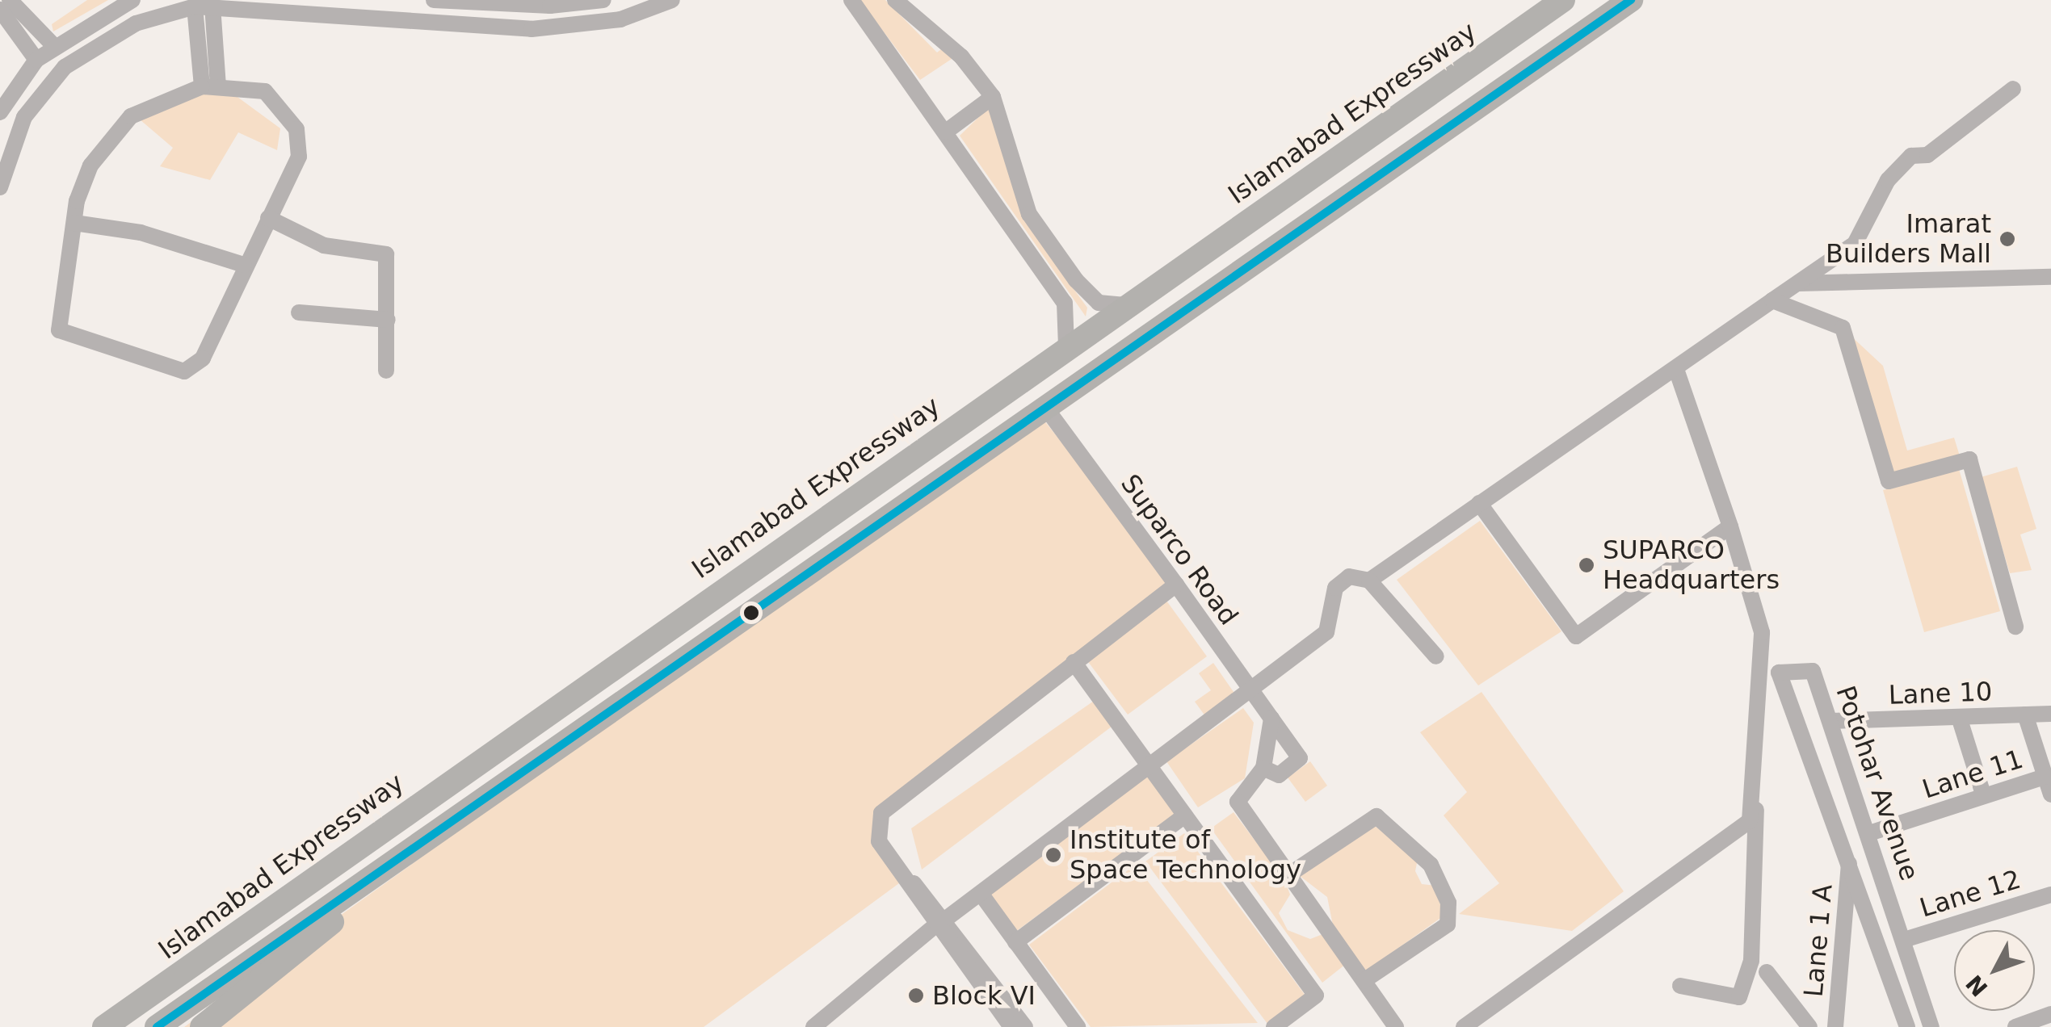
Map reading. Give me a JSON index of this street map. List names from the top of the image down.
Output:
{
  "streets": {
    "highway": ["Islamabad Expressway"],
    "street": [
      "Suparco Road",
      "Lane 10",
      "Lane 11",
      "Potohar Avenue",
      "Lane 12",
      "Lane 1 A"
    ]
  },
  "crossings": [
    ["Lane 10", "Potohar Avenue"],
    ["Lane 11", "Potohar Avenue"],
    ["Potohar Avenue", "Lane 12"],
    ["Potohar Avenue", "Lane 1 A"]
  ],
  "places": [
    "Imarat Builders Mall",
    "SUPARCO Headquarters",
    "Institute of Space Technology",
    "Block VI"
  ],
  "lines": ["transit line 11"],
  "north": "bottom left"
}
